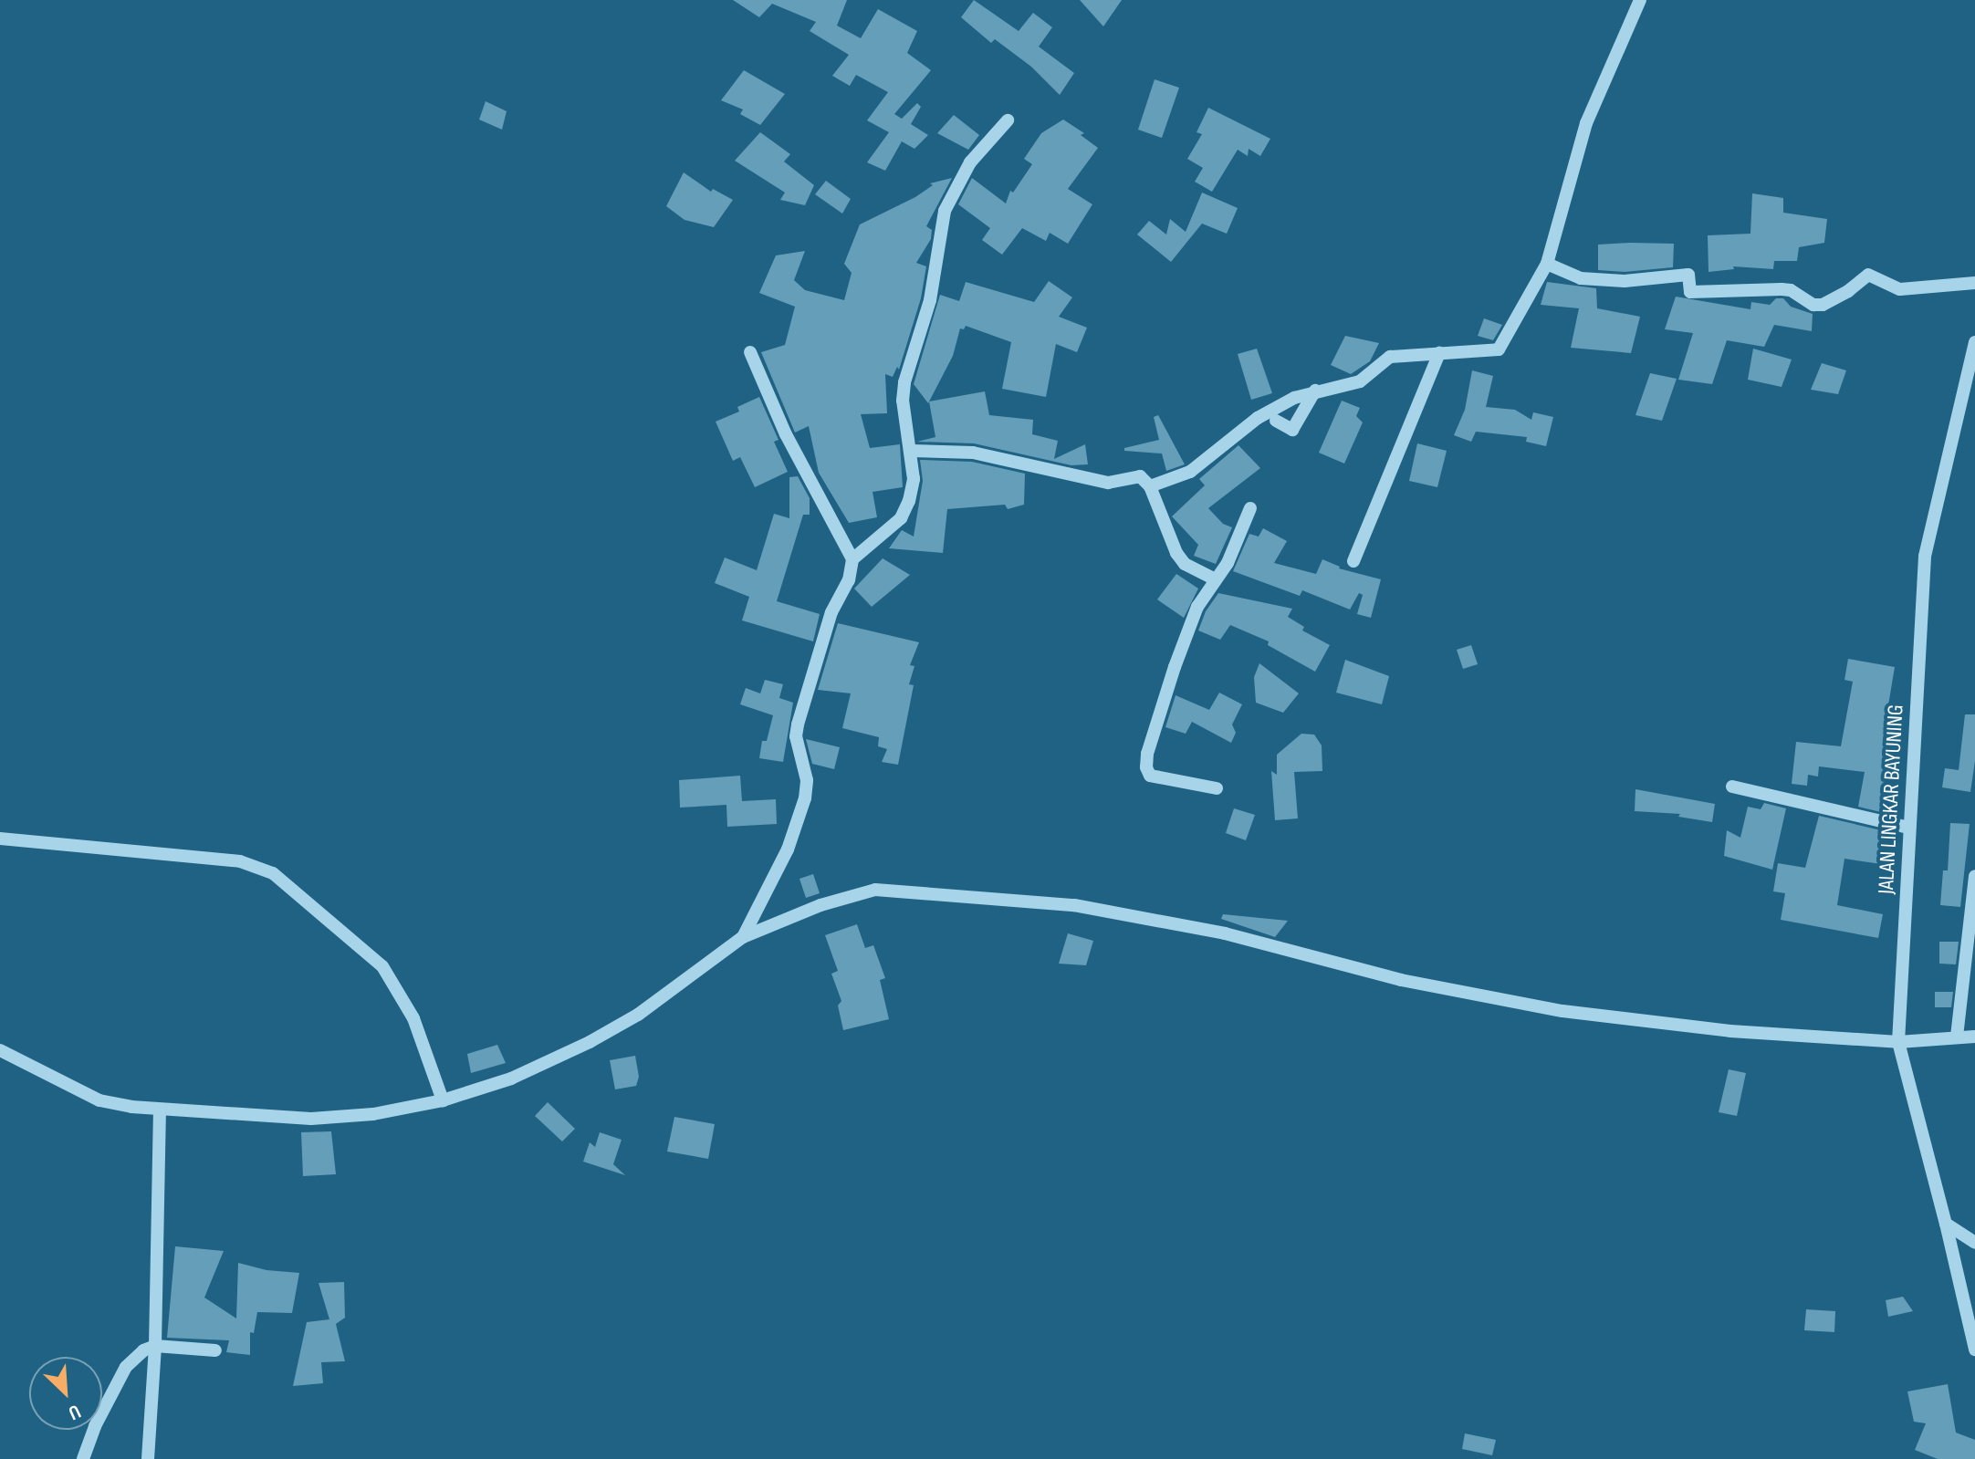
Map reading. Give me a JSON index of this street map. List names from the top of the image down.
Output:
{
  "streets": {
    "street": ["JALAN LINGKAR BAYUNING"]
  },
  "north": "bottom right"
}
